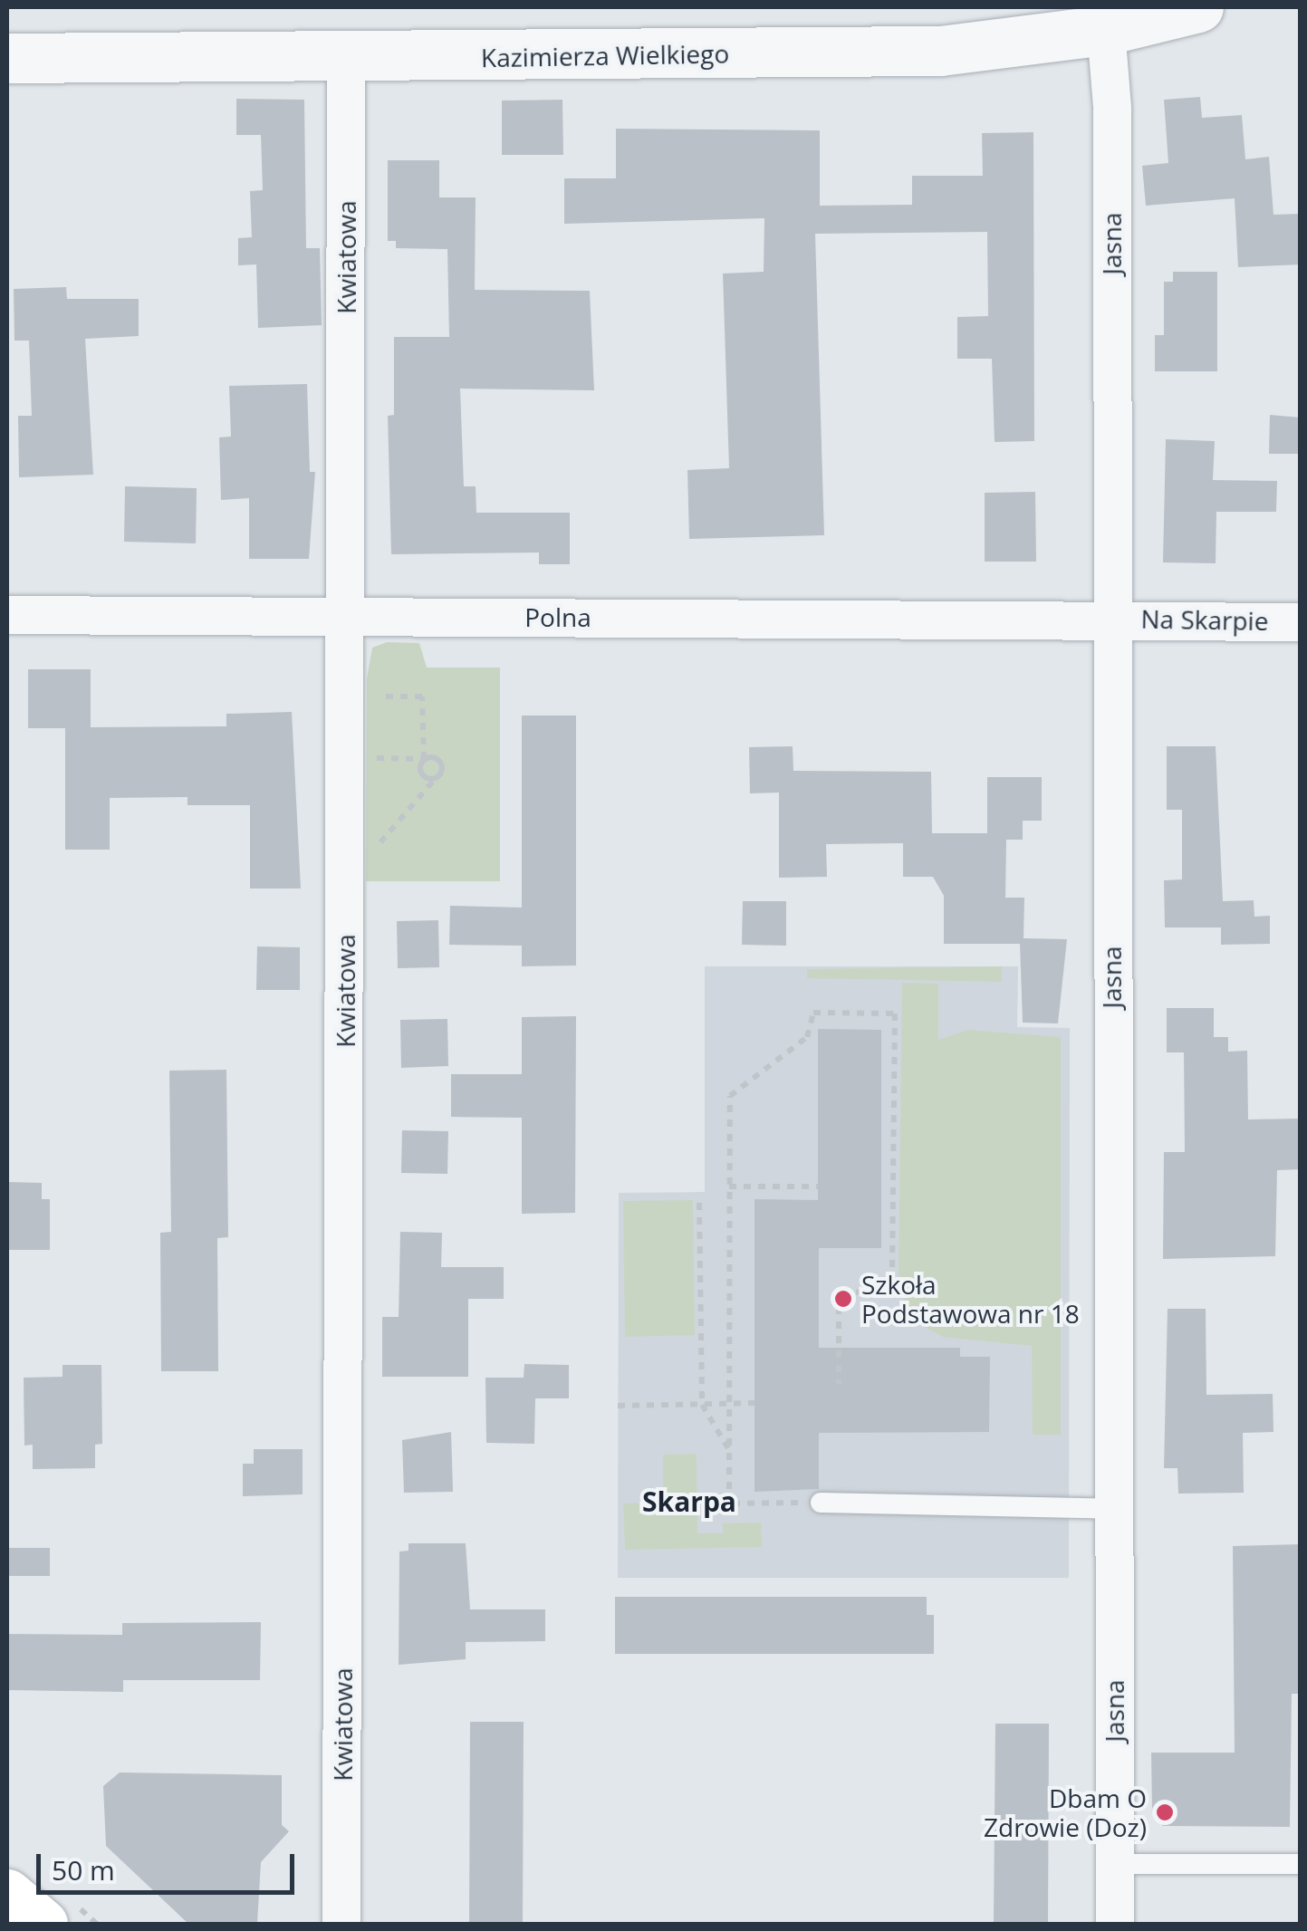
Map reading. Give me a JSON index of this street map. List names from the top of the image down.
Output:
{
  "streets": {
    "street": [
      "Kazimierza Wielkiego",
      "Jasna",
      "Kwiatowa",
      "Polna",
      "Na Skarpie"
    ]
  },
  "crossings": [
    ["Kazimierza Wielkiego", "Jasna"],
    ["Kazimierza Wielkiego", "Kwiatowa"],
    ["Jasna", "Polna"],
    ["Jasna", "Na Skarpie"],
    ["Kwiatowa", "Polna"],
    ["Polna", "Na Skarpie"]
  ],
  "districts": ["Skarpa"],
  "places": ["Szkoła Podstawowa nr 18", "Dbam O Zdrowie (Doz)"],
  "scale_bar": "50 m"
}
